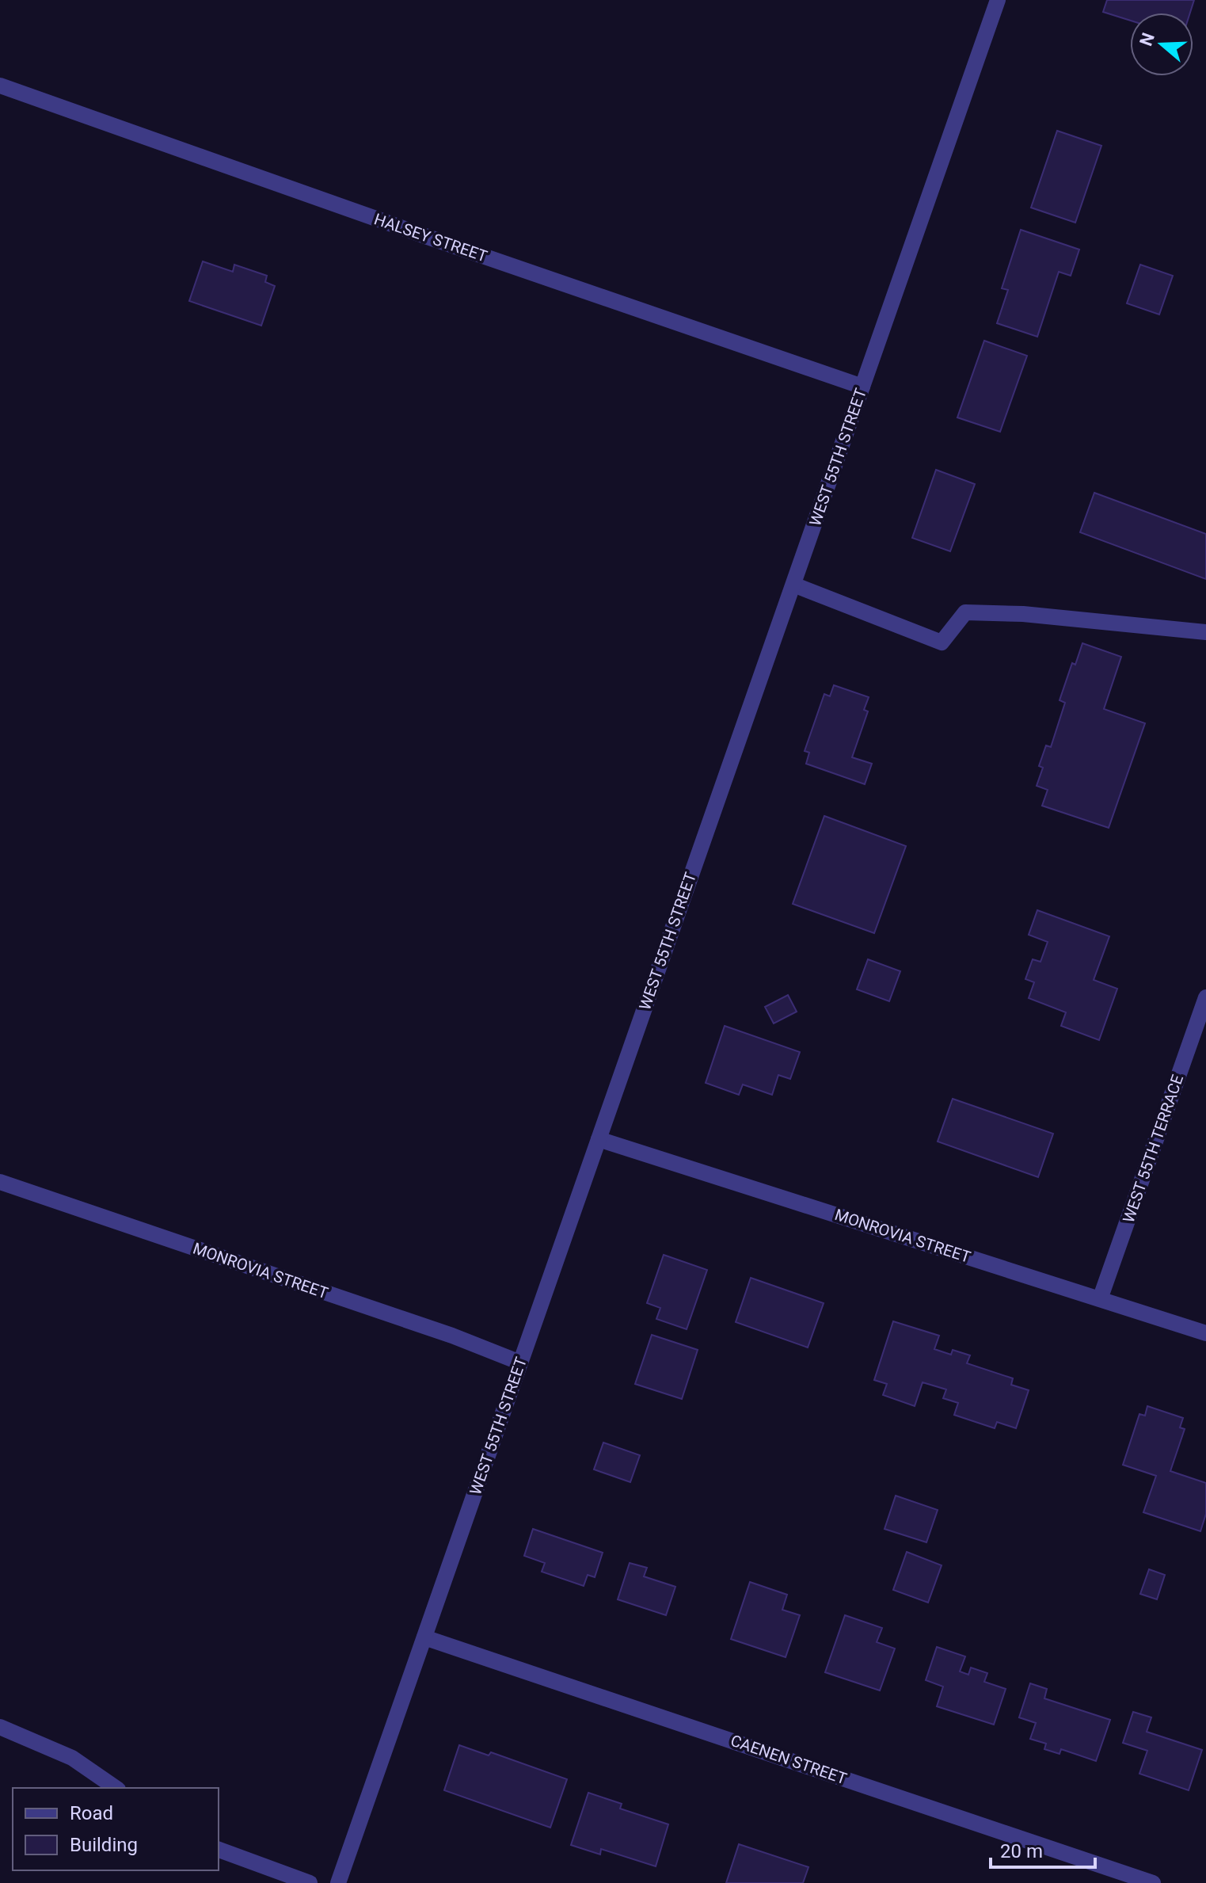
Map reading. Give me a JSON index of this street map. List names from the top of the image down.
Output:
{
  "streets": {
    "street": [
      "HALSEY STREET",
      "WEST 55TH STREET",
      "WEST 55TH TERRACE",
      "MONROVIA STREET",
      "CAENEN STREET"
    ]
  },
  "crossings": [
    ["HALSEY STREET", "WEST 55TH STREET"],
    ["WEST 55TH STREET", "MONROVIA STREET"],
    ["WEST 55TH STREET", "CAENEN STREET"],
    ["WEST 55TH TERRACE", "MONROVIA STREET"]
  ],
  "legend": ["Road", "Building"],
  "scale_bar": "20 m",
  "north": "left"
}
